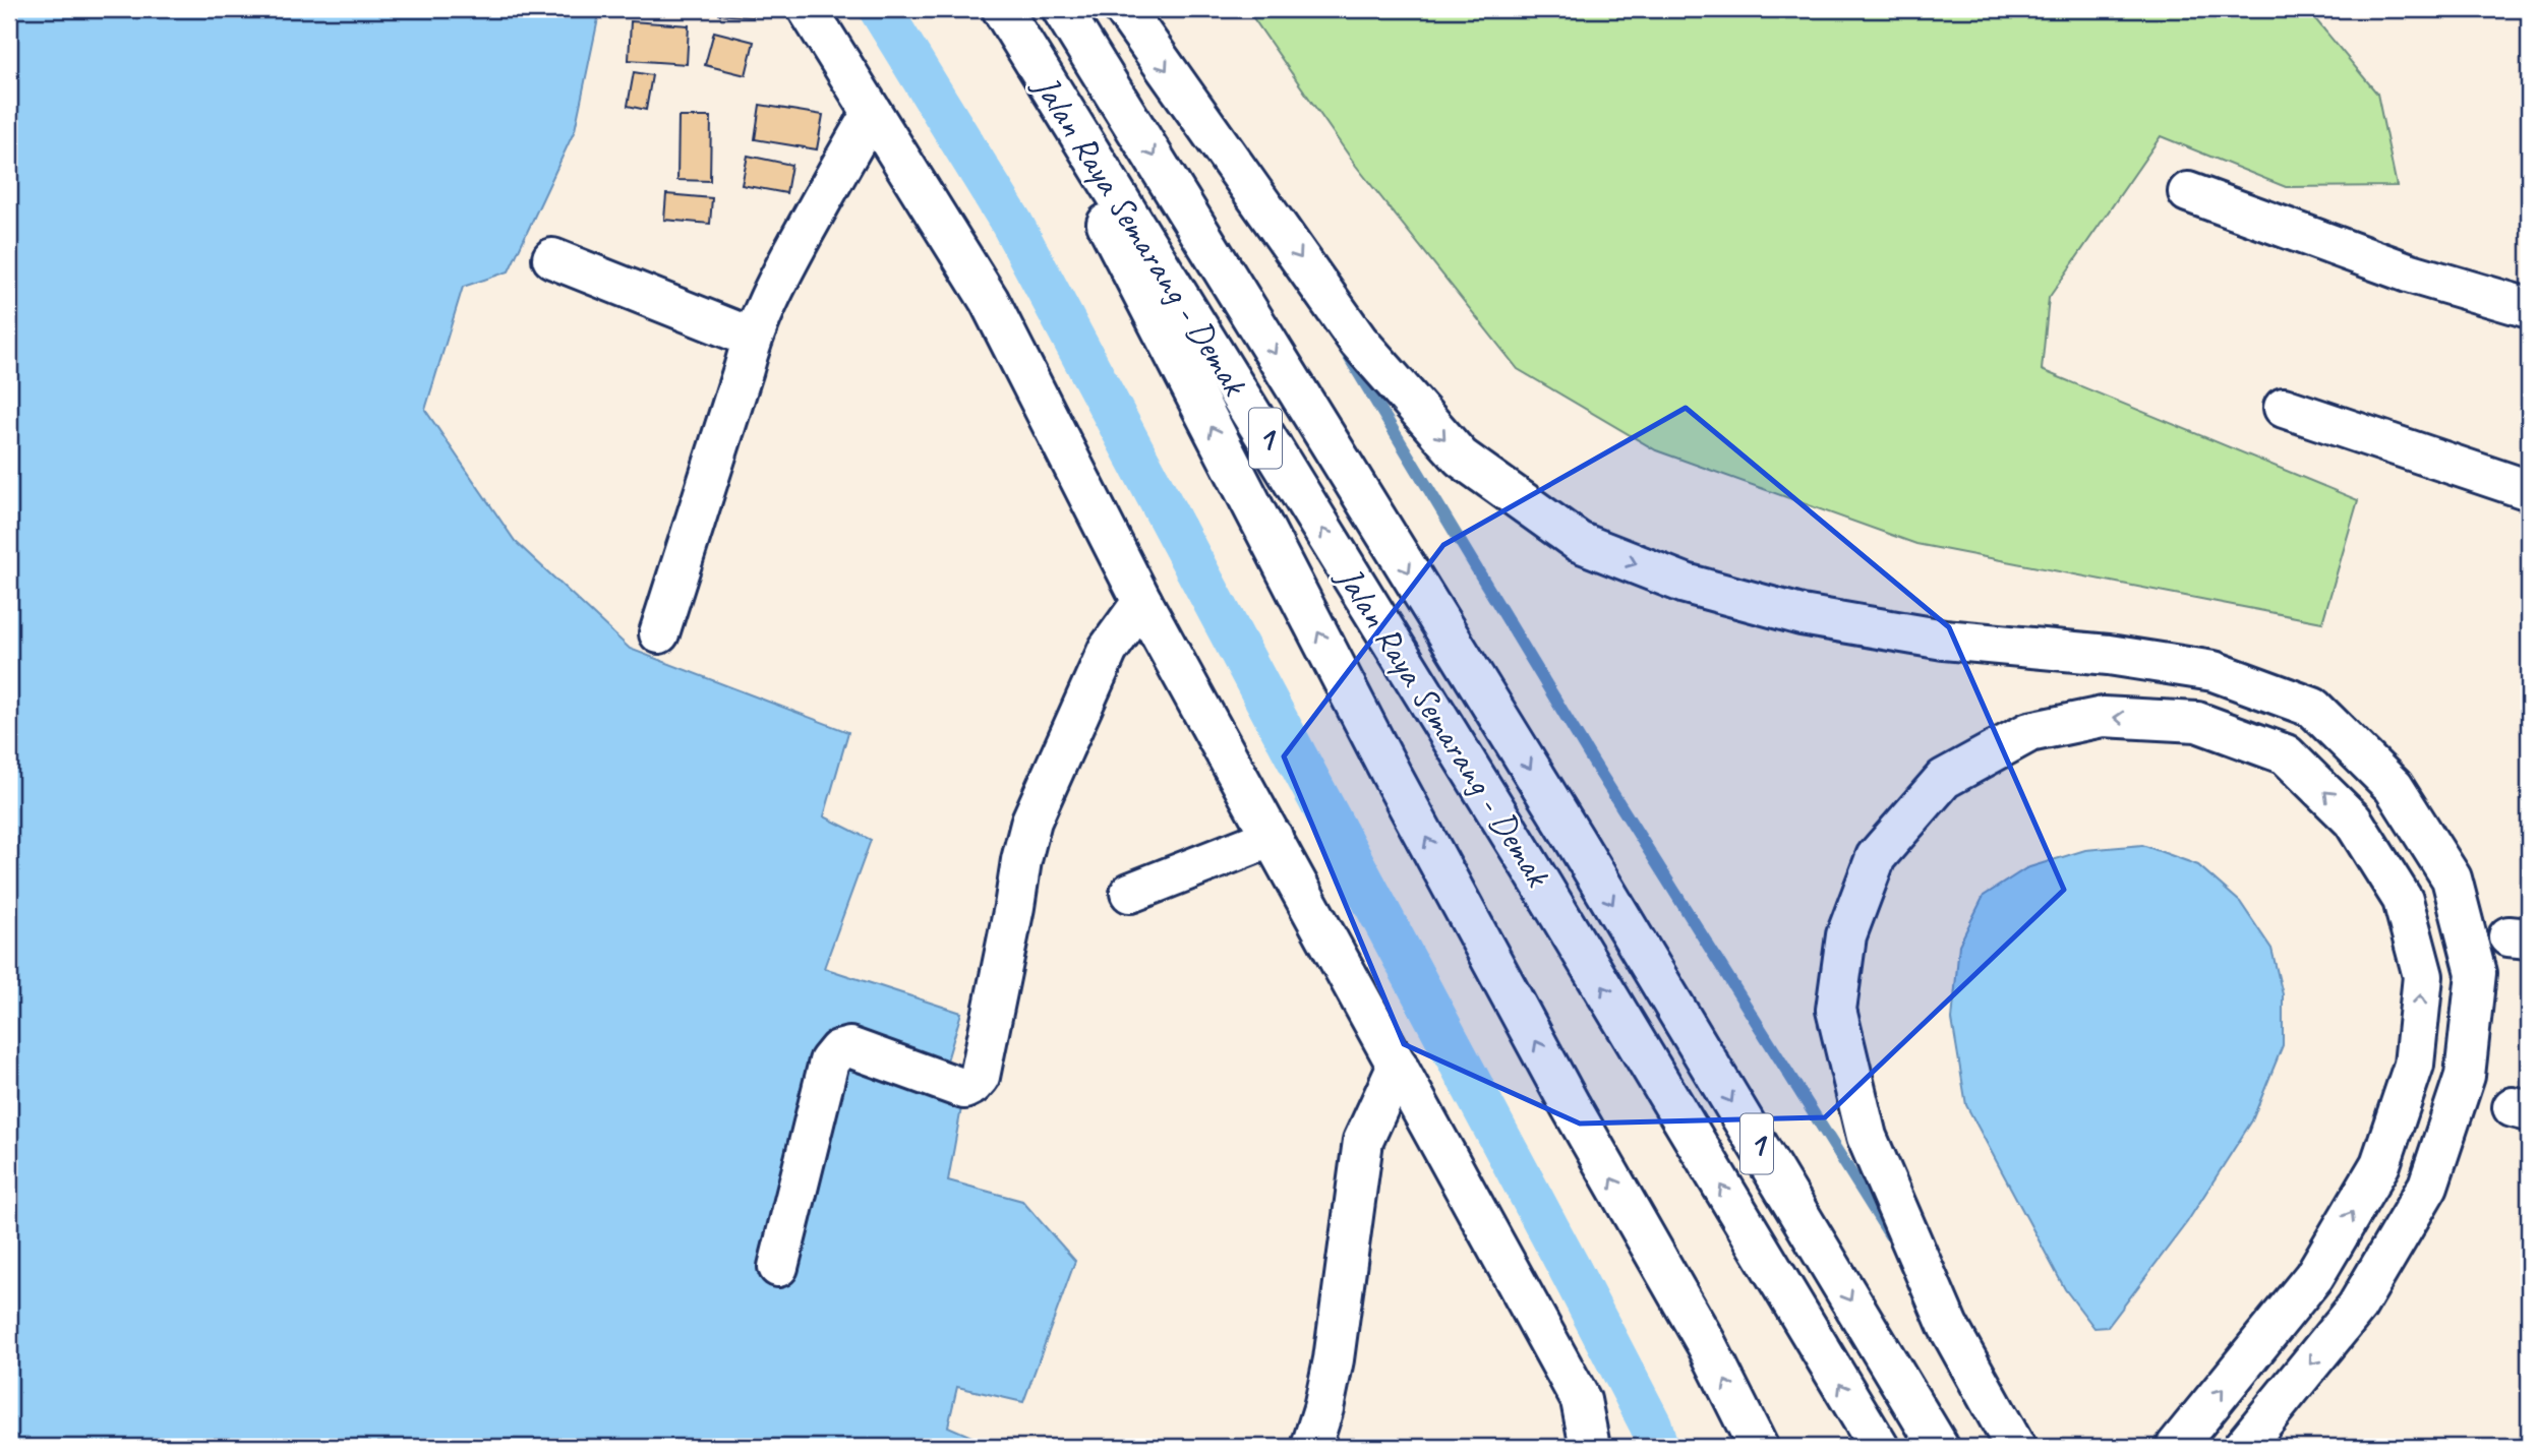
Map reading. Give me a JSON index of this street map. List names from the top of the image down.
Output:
{
  "streets": {
    "main road": ["Jalan Raya Semarang - Demak", "1"]
  }
}
